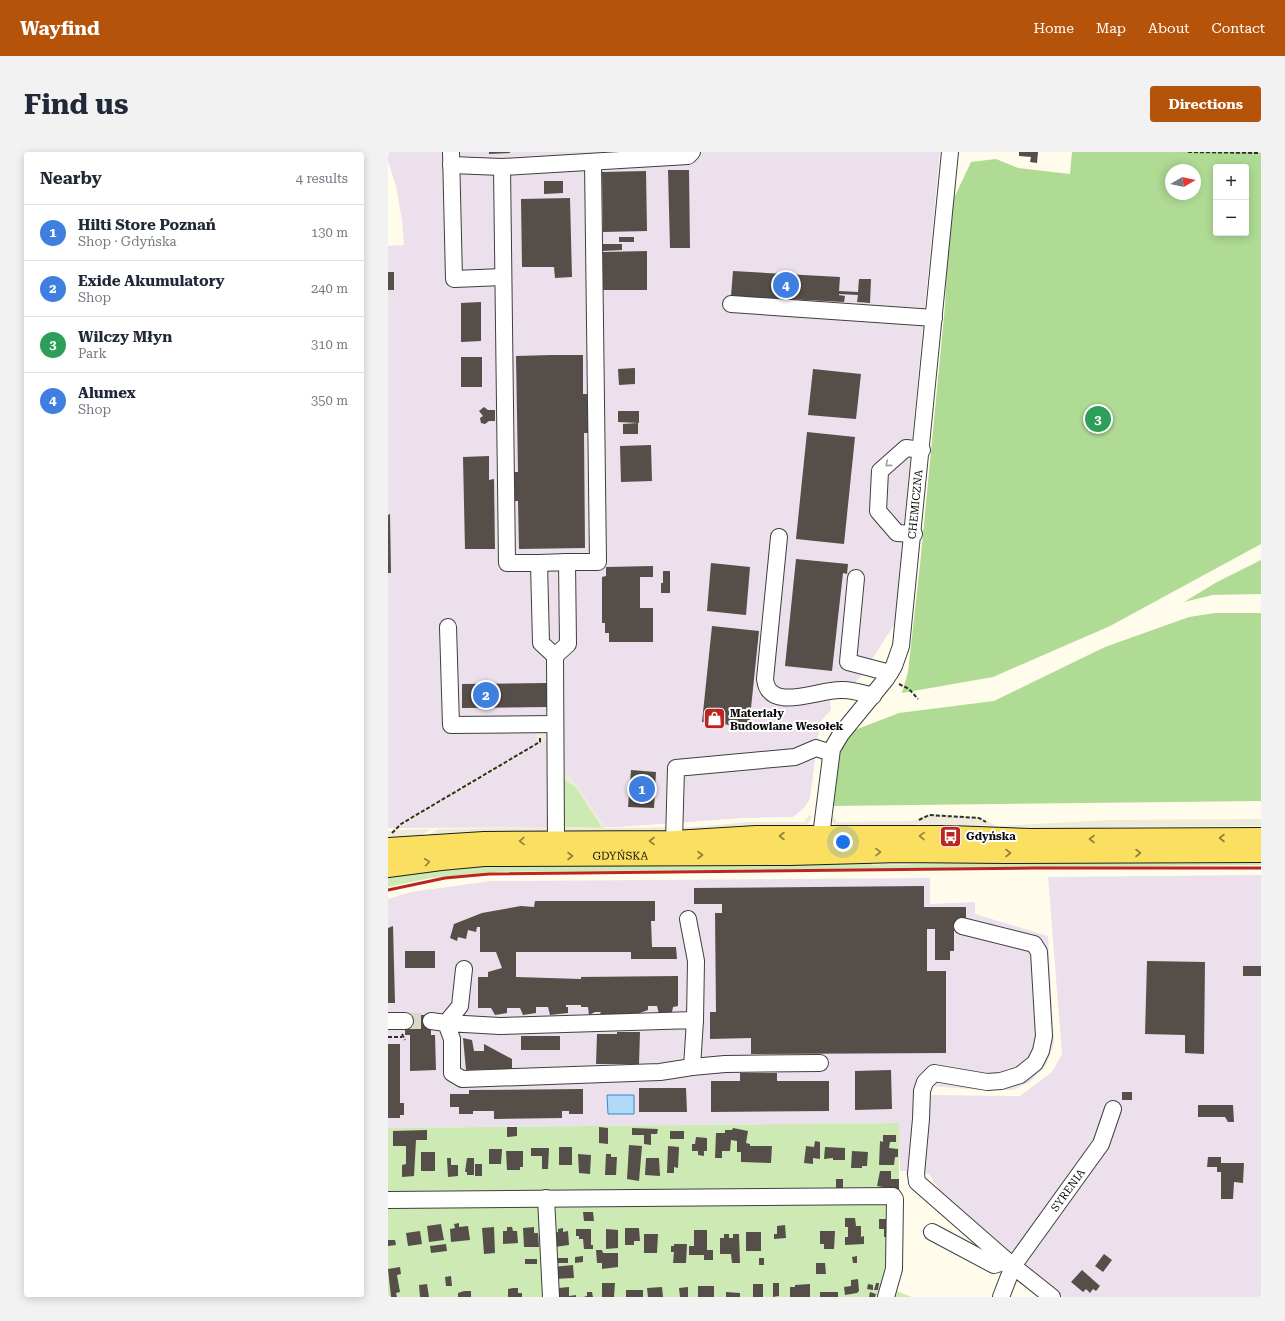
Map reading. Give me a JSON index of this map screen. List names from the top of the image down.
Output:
{
  "streets": {
    "main road": ["GDYŃSKA"],
    "street": ["CHEMICZNA", "SYRENIA"]
  },
  "crossings": [
    ["CHEMICZNA", "GDYŃSKA"]
  ],
  "places": {
    "shop": ["Materiały Budowlane Wesołek"],
    "bus stop": ["Gdyńska"]
  },
  "north": "right",
  "page": {
    "header": "Wayfind",
    "nav": [
      "Home",
      "Map",
      "About",
      "Contact"
    ],
    "buttons": "Directions",
    "title": "Find us",
    "heading": ["Nearby", "4 results"],
    "map_buttons": ["+", "−"],
    "list": [
      {
        "mark": "1",
        "name": "Hilti Store Poznań",
        "note": "Shop · Gdyńska",
        "value": "130 m"
      },
      {
        "mark": "2",
        "name": "Exide Akumulatory",
        "note": "Shop",
        "value": "240 m"
      },
      {
        "mark": "3",
        "name": "Wilczy Młyn",
        "note": "Park",
        "value": "310 m"
      },
      {
        "mark": "4",
        "name": "Alumex",
        "note": "Shop",
        "value": "350 m"
      }
    ],
    "pins": [
      "4",
      "3",
      "2",
      "1"
    ]
  }
}
